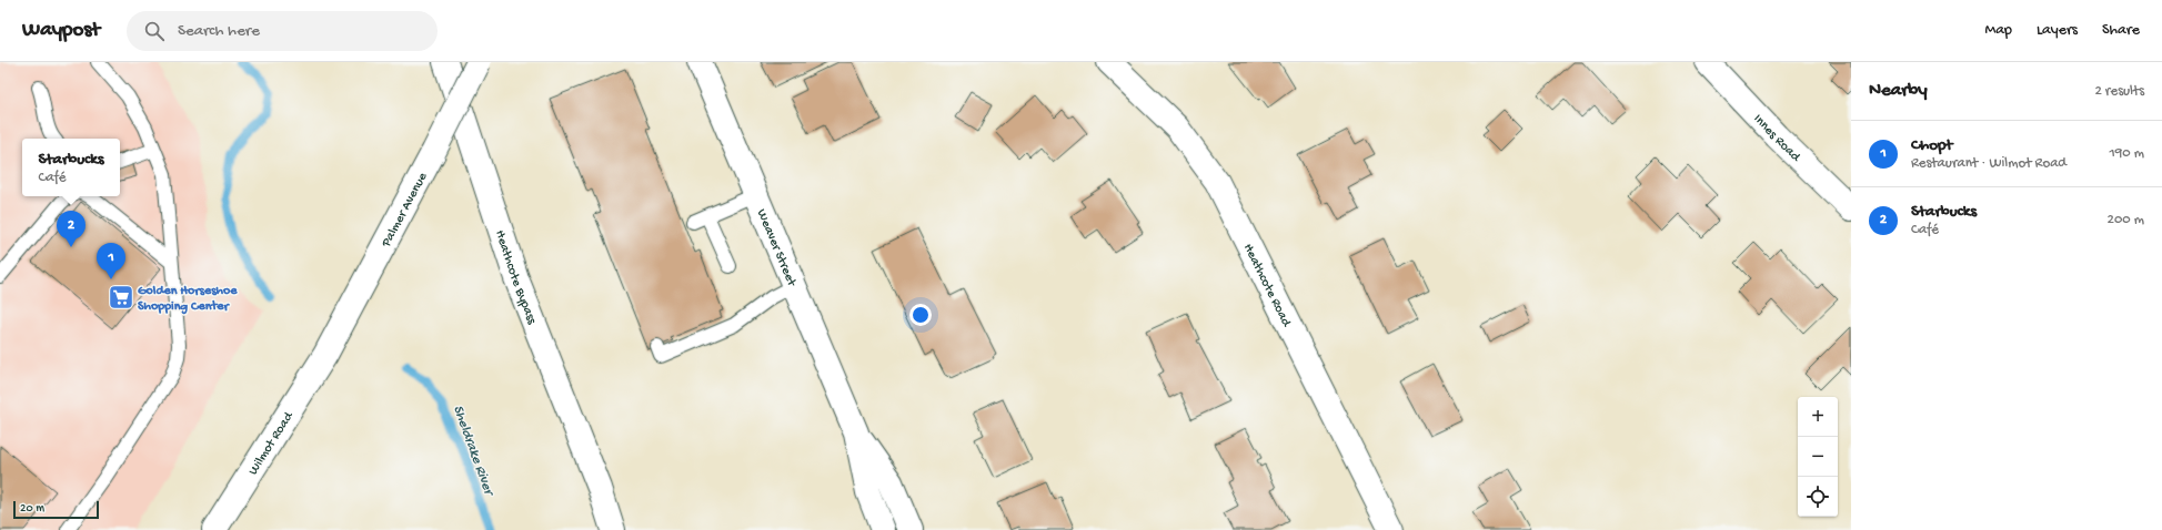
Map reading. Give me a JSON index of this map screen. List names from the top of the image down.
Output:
{
  "streets": {
    "street": [
      "Innes Road",
      "Palmer Avenue",
      "Weaver Street",
      "Heathcote Bypass",
      "Heathcote Road",
      "Wilmot Road"
    ]
  },
  "crossings": [
    ["Palmer Avenue", "Wilmot Road"]
  ],
  "water": ["Sheldrake River"],
  "places": {
    "supermarket": ["Golden Horseshoe Shopping Center"]
  },
  "scale_bar": "20 m",
  "page": {
    "header": "Waypost",
    "search": "Search here",
    "nav": ["Map", "Layers", "Share"],
    "heading": ["Nearby", "2 results"],
    "list": [
      {
        "mark": "1",
        "name": "Chopt",
        "note": "Restaurant · Wilmot Road",
        "value": "190 m"
      },
      {
        "mark": "2",
        "name": "Starbucks",
        "note": "Café",
        "value": "200 m"
      }
    ],
    "popup": ["Starbucks", "Café"],
    "pins": ["2", "1"],
    "map_buttons": ["+", "−"],
    "scale": "20 m"
  }
}
